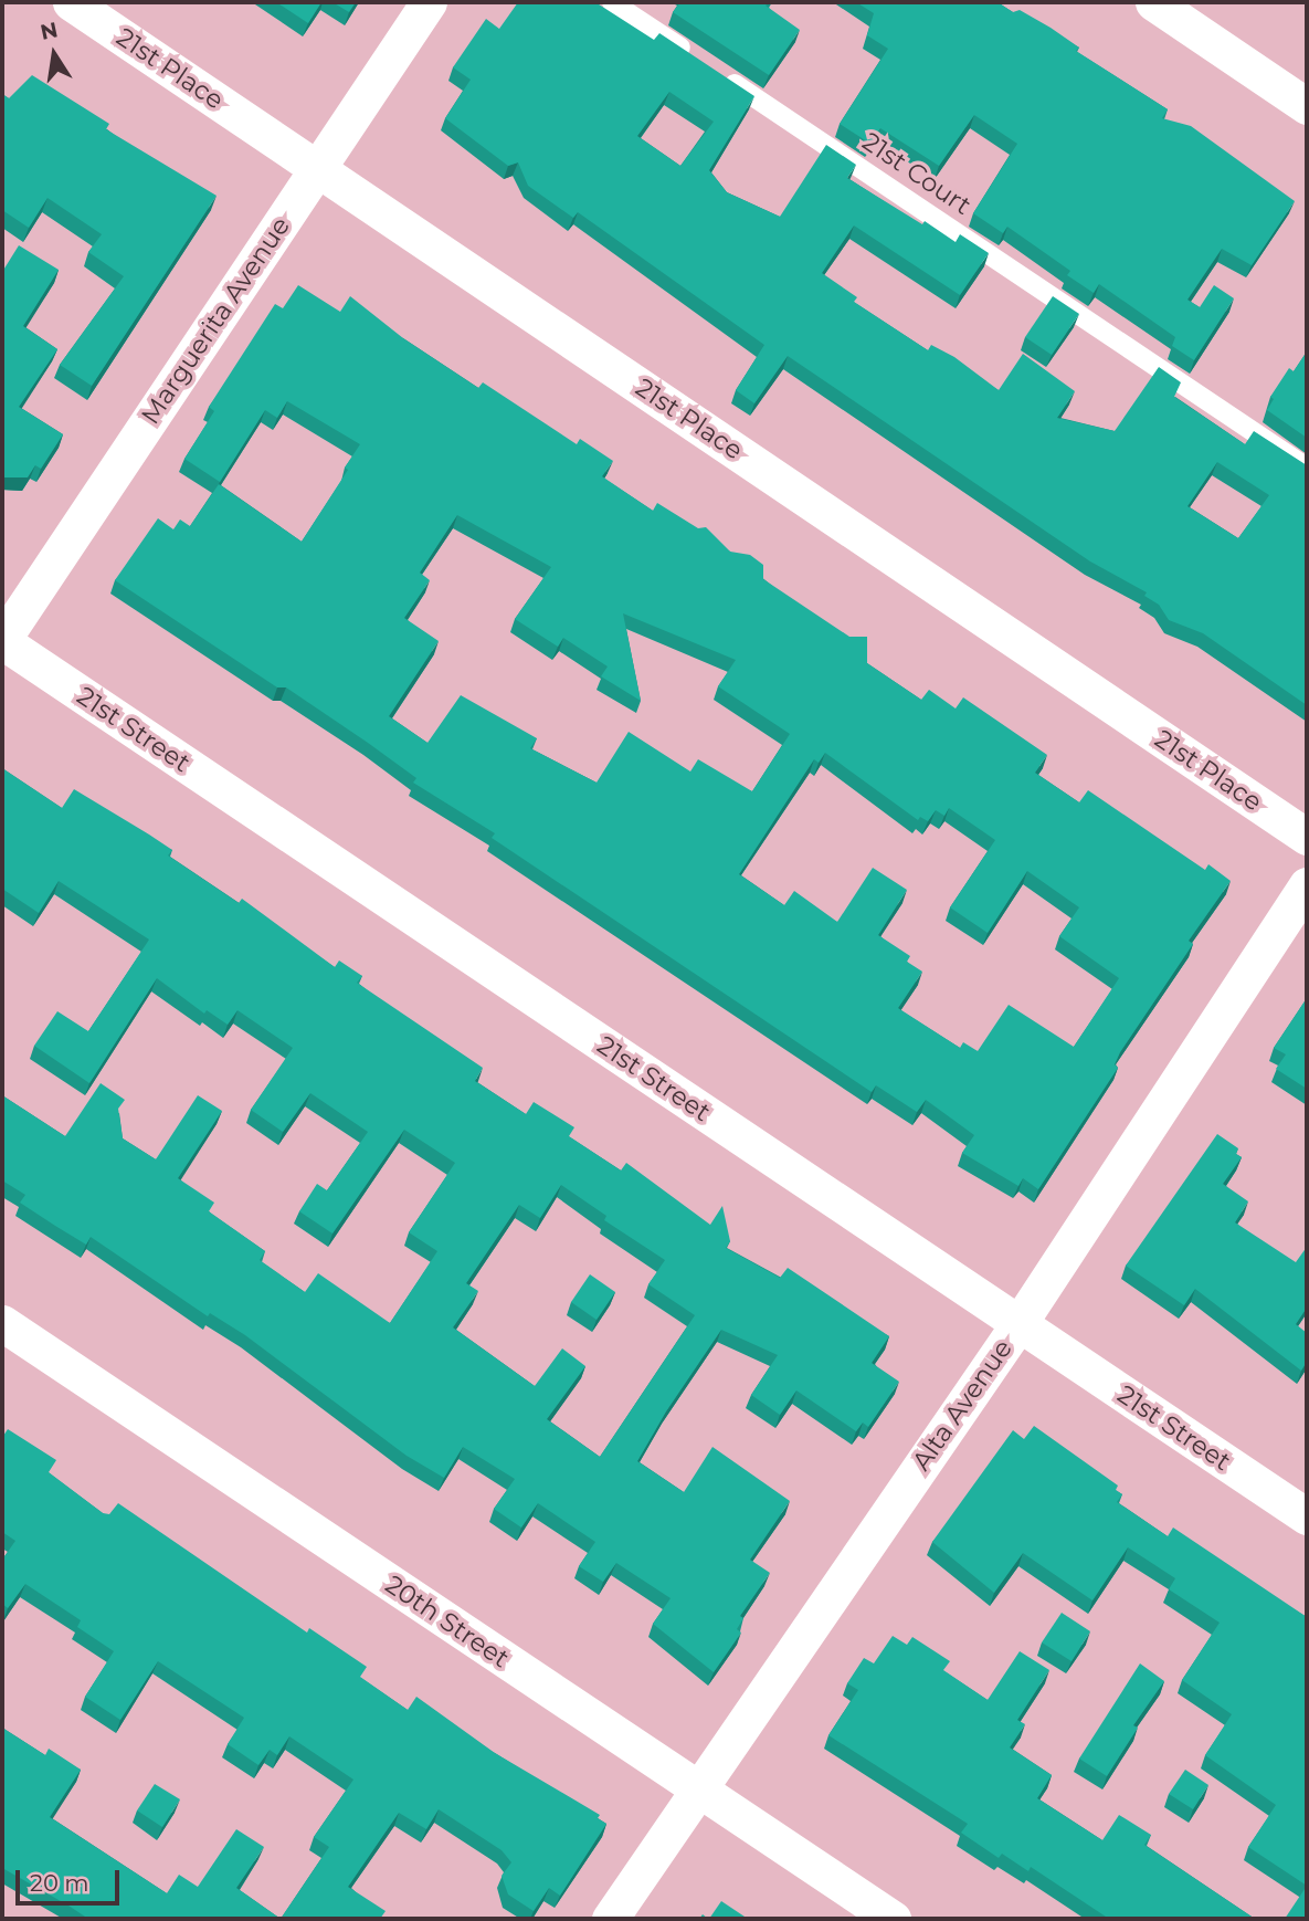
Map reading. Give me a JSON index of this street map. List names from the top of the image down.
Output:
{
  "streets": {
    "street": [
      "21st Place",
      "Marguerita Avenue",
      "21st Street",
      "Alta Avenue",
      "20th Street"
    ],
    "lane": ["21st Court"]
  },
  "crossings": [
    ["21st Place", "Marguerita Avenue"],
    ["Marguerita Avenue", "21st Street"],
    ["21st Street", "Alta Avenue"],
    ["Alta Avenue", "20th Street"]
  ],
  "scale_bar": "20 m",
  "north": "top"
}
